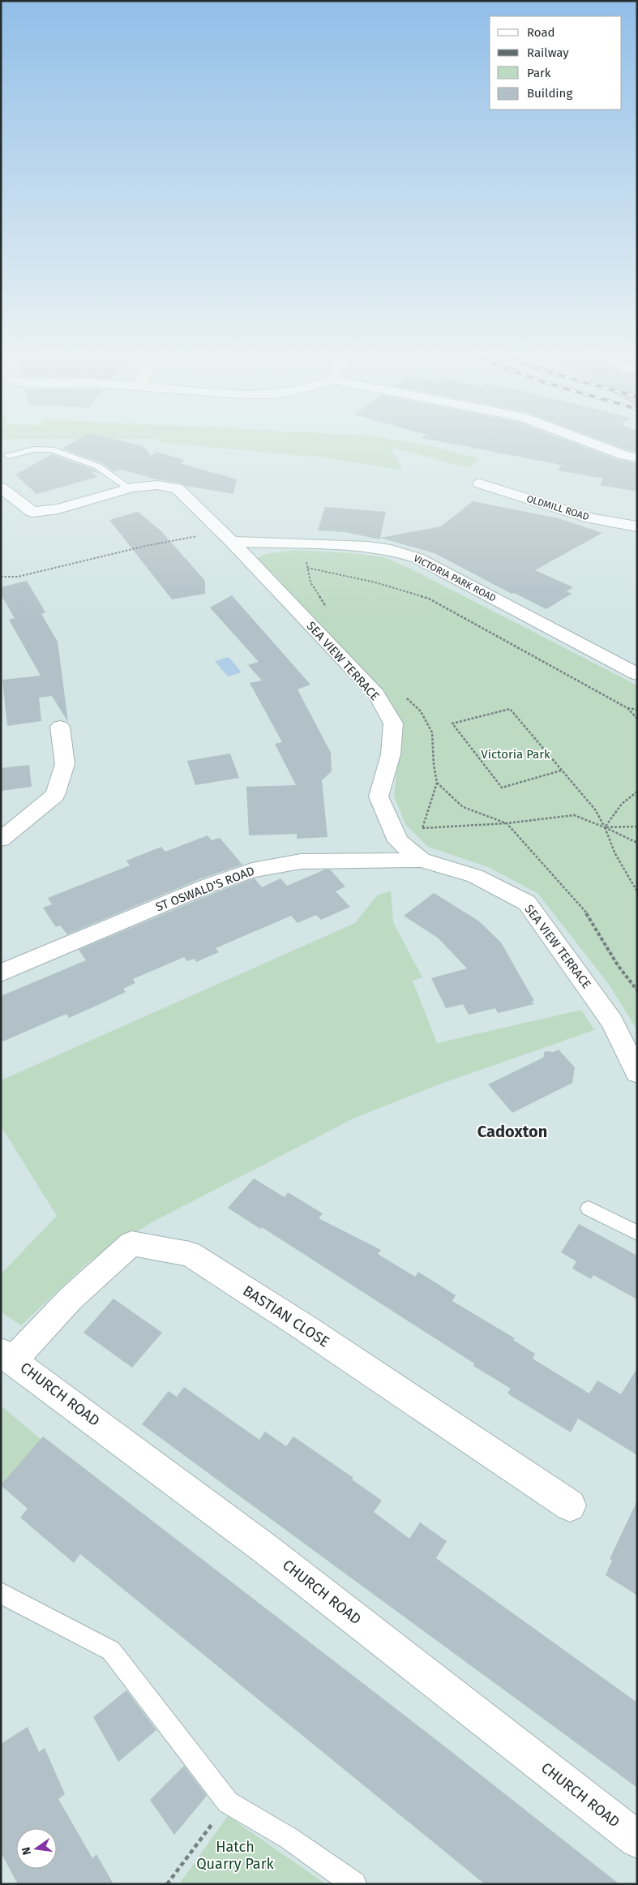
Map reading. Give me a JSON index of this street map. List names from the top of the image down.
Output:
{
  "streets": {
    "street": [
      "OLDMILL ROAD",
      "VICTORIA PARK ROAD",
      "SEA VIEW TERRACE",
      "ST OSWALD'S ROAD",
      "BASTIAN CLOSE",
      "CHURCH ROAD"
    ]
  },
  "crossings": [
    ["VICTORIA PARK ROAD", "SEA VIEW TERRACE"],
    ["SEA VIEW TERRACE", "ST OSWALD'S ROAD"],
    ["BASTIAN CLOSE", "CHURCH ROAD"]
  ],
  "districts": ["Cadoxton"],
  "parks": ["Victoria Park", "Hatch Quarry Park"],
  "legend": [
    "Road",
    "Railway",
    "Park",
    "Building"
  ],
  "north": "left"
}
